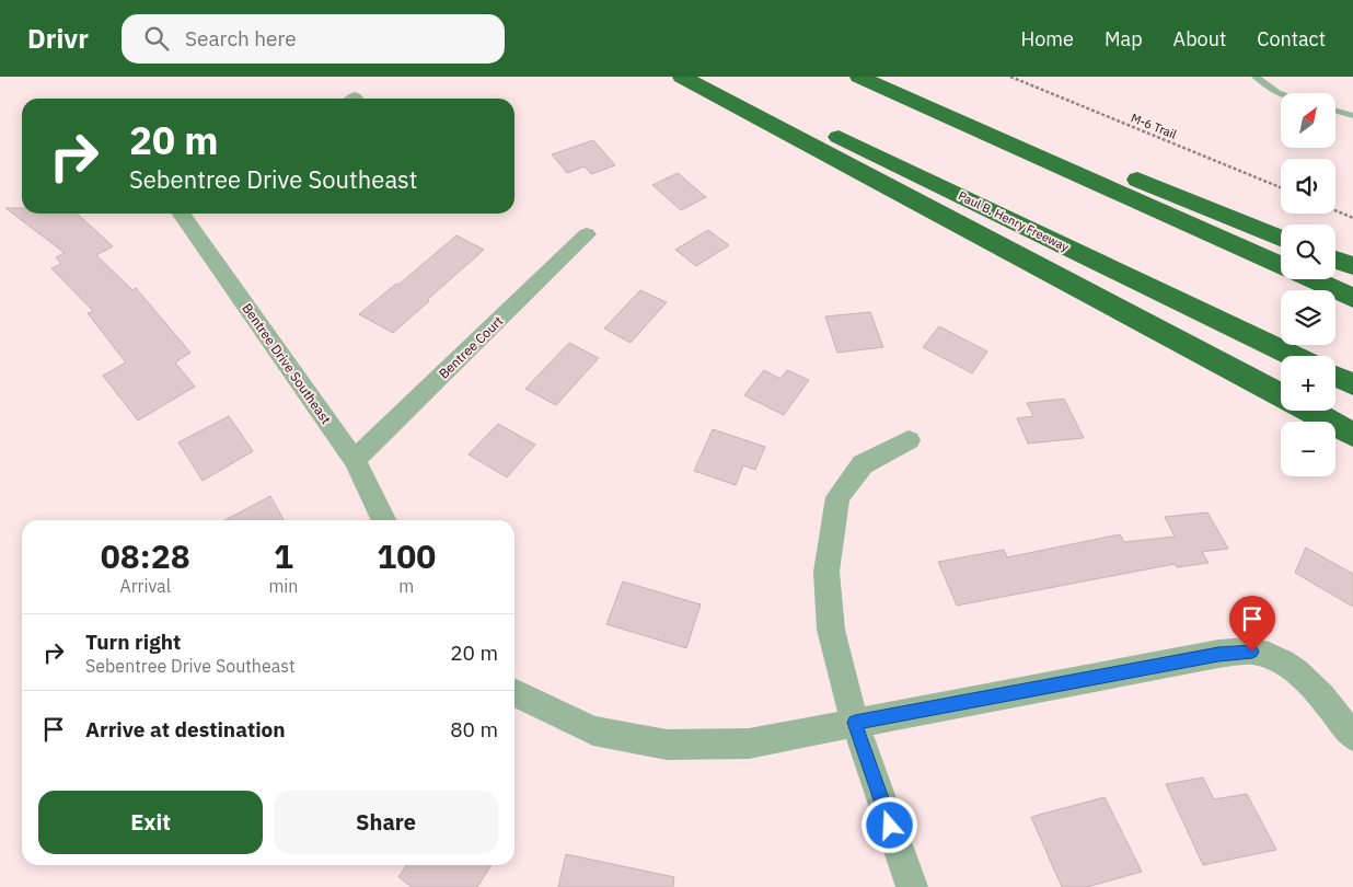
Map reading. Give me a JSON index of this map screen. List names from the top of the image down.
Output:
{
  "streets": {
    "highway": ["Paul B. Henry Freeway"],
    "street": ["Bentree Court", "Bentree Drive Southeast"],
    "path": ["M-6 Trail"]
  },
  "crossings": [
    ["Bentree Court", "Bentree Drive Southeast"]
  ],
  "north": "top right",
  "page": {
    "header": "Drivr",
    "search": "Search here",
    "nav": [
      "Home",
      "Map",
      "About",
      "Contact"
    ],
    "map_buttons": ["+", "−"],
    "turn": ["20 m", "Sebentree Drive Southeast"],
    "eta": [
      "08:28",
      "Arrival",
      "1",
      "min",
      "100",
      "m"
    ],
    "list": [
      {
        "name": "Turn right",
        "note": "Sebentree Drive Southeast",
        "value": "20 m"
      },
      {
        "name": "Arrive at destination",
        "value": "80 m"
      }
    ],
    "buttons": ["Exit", "Share"]
  }
}
